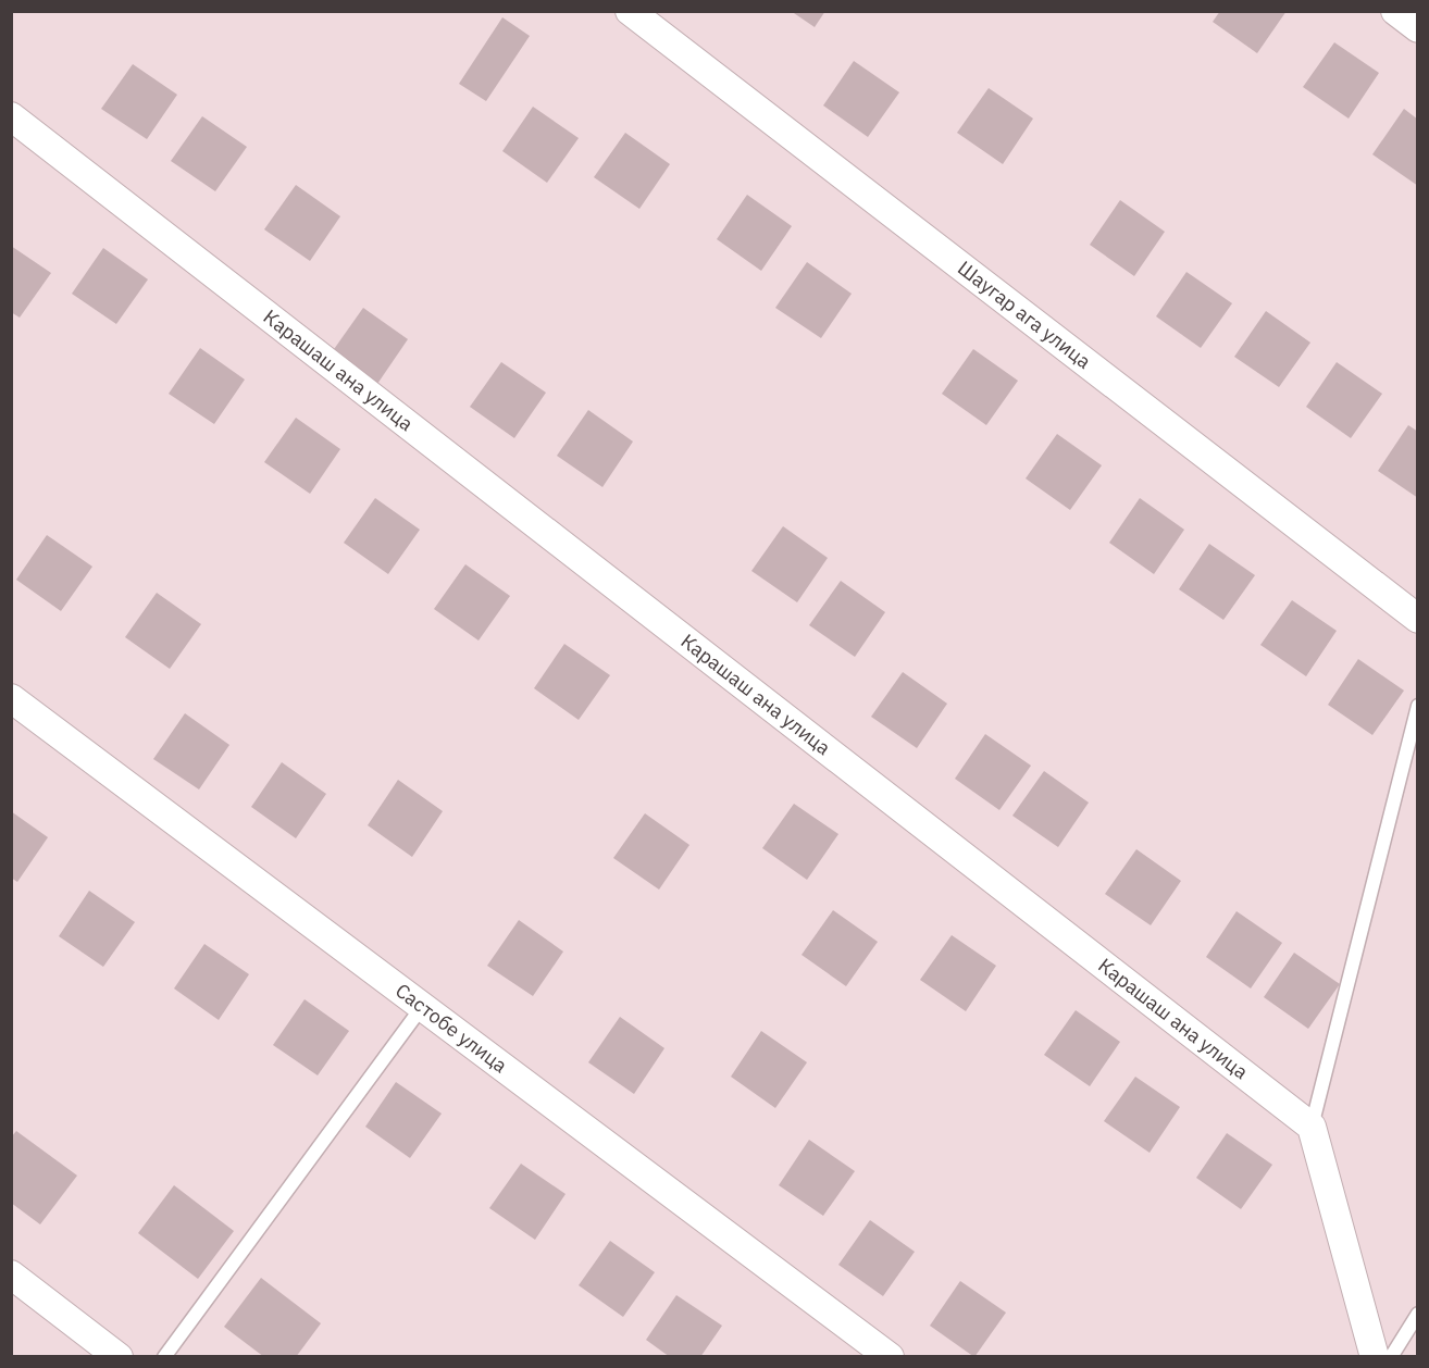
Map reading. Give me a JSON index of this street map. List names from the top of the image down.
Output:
{
  "streets": {
    "street": ["Шаугар ага улица", "Карашаш ана улица", "Састобе улица"]
  }
}
